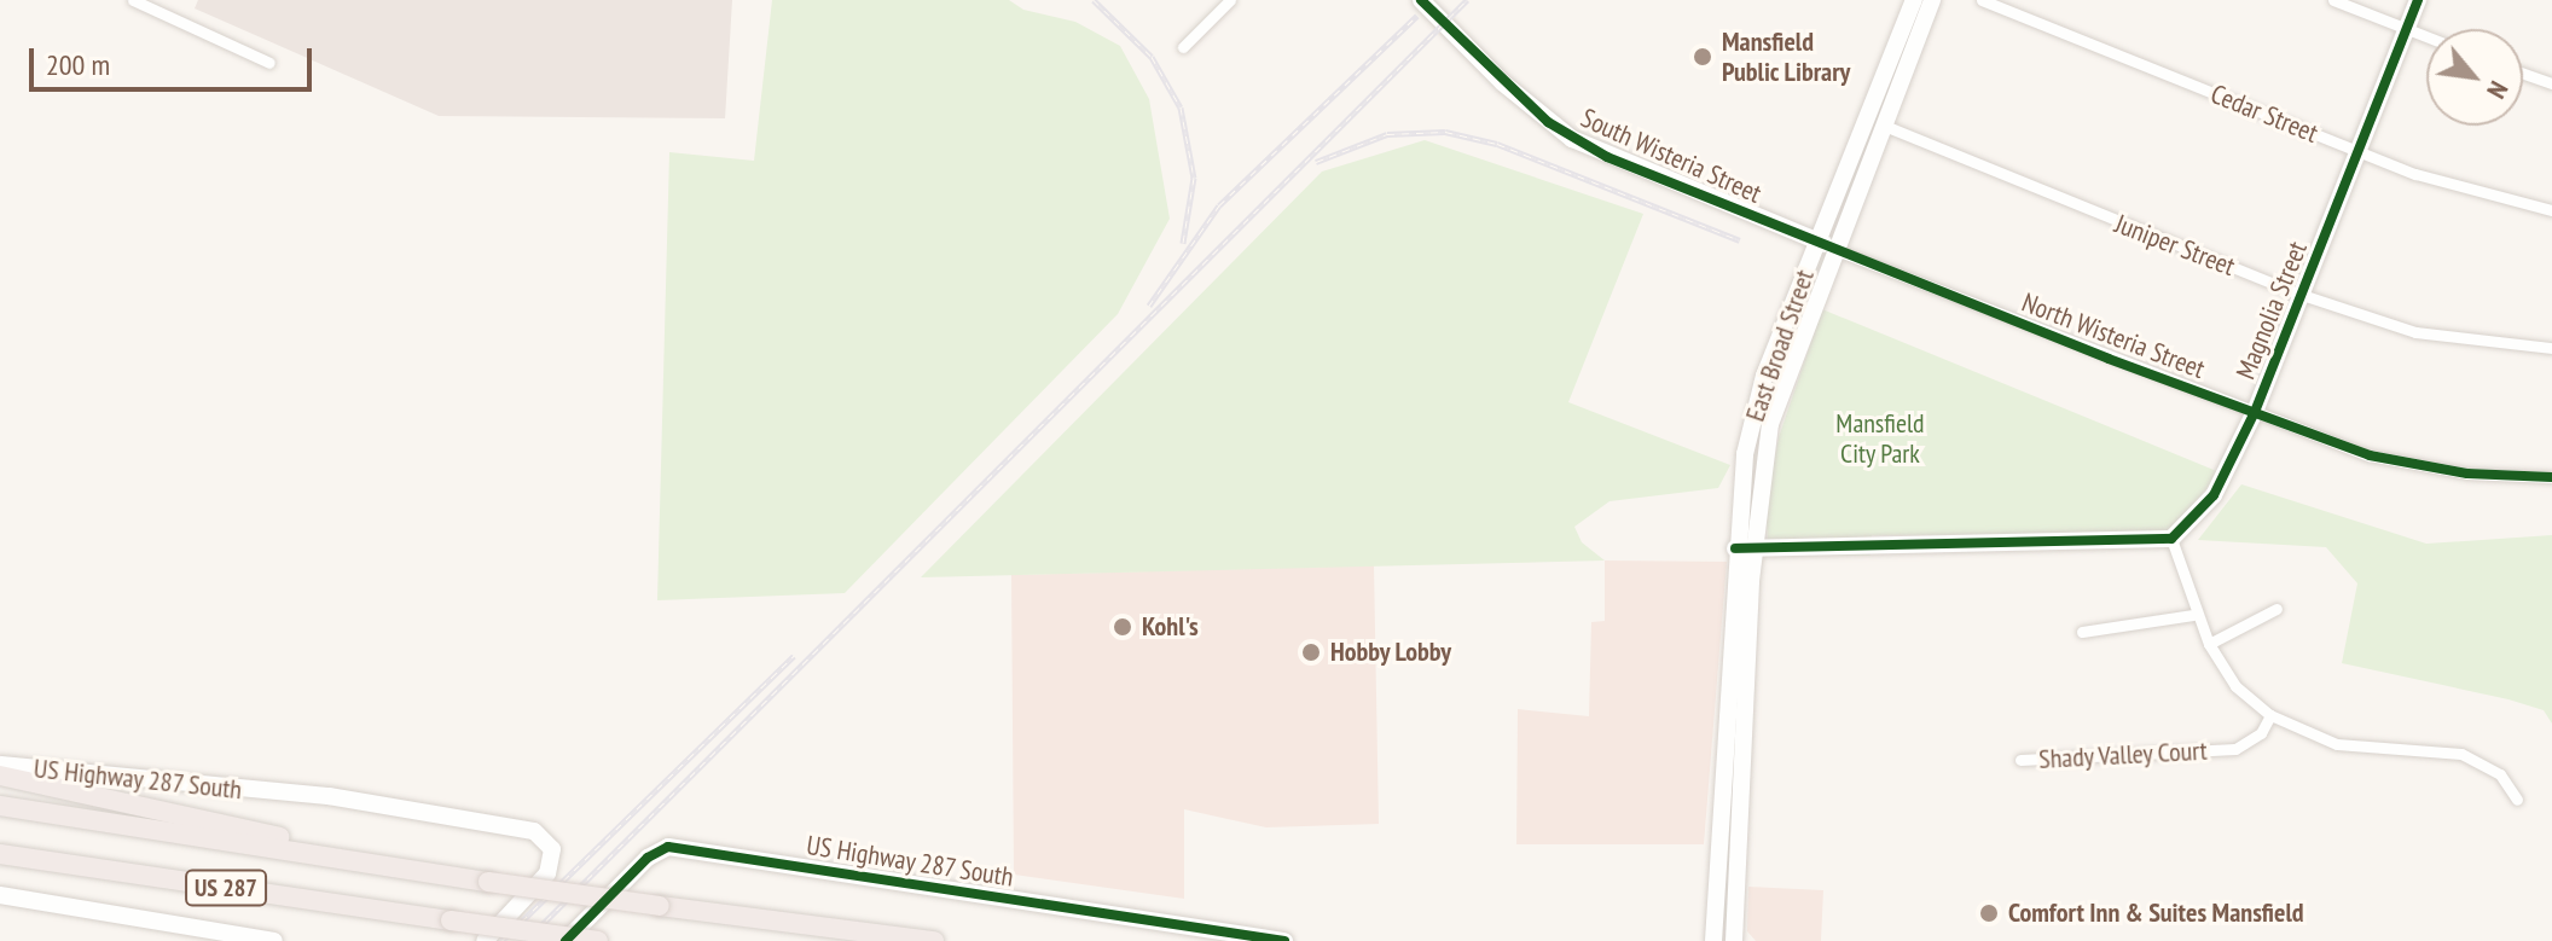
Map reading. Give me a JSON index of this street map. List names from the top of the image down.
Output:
{
  "streets": {
    "highway": ["US 287"],
    "street": [
      "Cedar Street",
      "South Wisteria Street",
      "Juniper Street",
      "Magnolia Street",
      "North Wisteria Street",
      "East Broad Street",
      "Shady Valley Court",
      "US Highway 287 South"
    ]
  },
  "crossings": [
    ["Cedar Street", "Magnolia Street"],
    ["South Wisteria Street", "North Wisteria Street"],
    ["South Wisteria Street", "East Broad Street"],
    ["Juniper Street", "Magnolia Street"],
    ["Juniper Street", "East Broad Street"],
    ["Magnolia Street", "North Wisteria Street"],
    ["North Wisteria Street", "East Broad Street"]
  ],
  "parks": ["Mansfield City Park"],
  "places": [
    "Mansfield Public Library",
    "Kohl's",
    "Hobby Lobby",
    "Comfort Inn & Suites Mansfield"
  ],
  "scale_bar": "200 m",
  "north": "bottom right"
}
